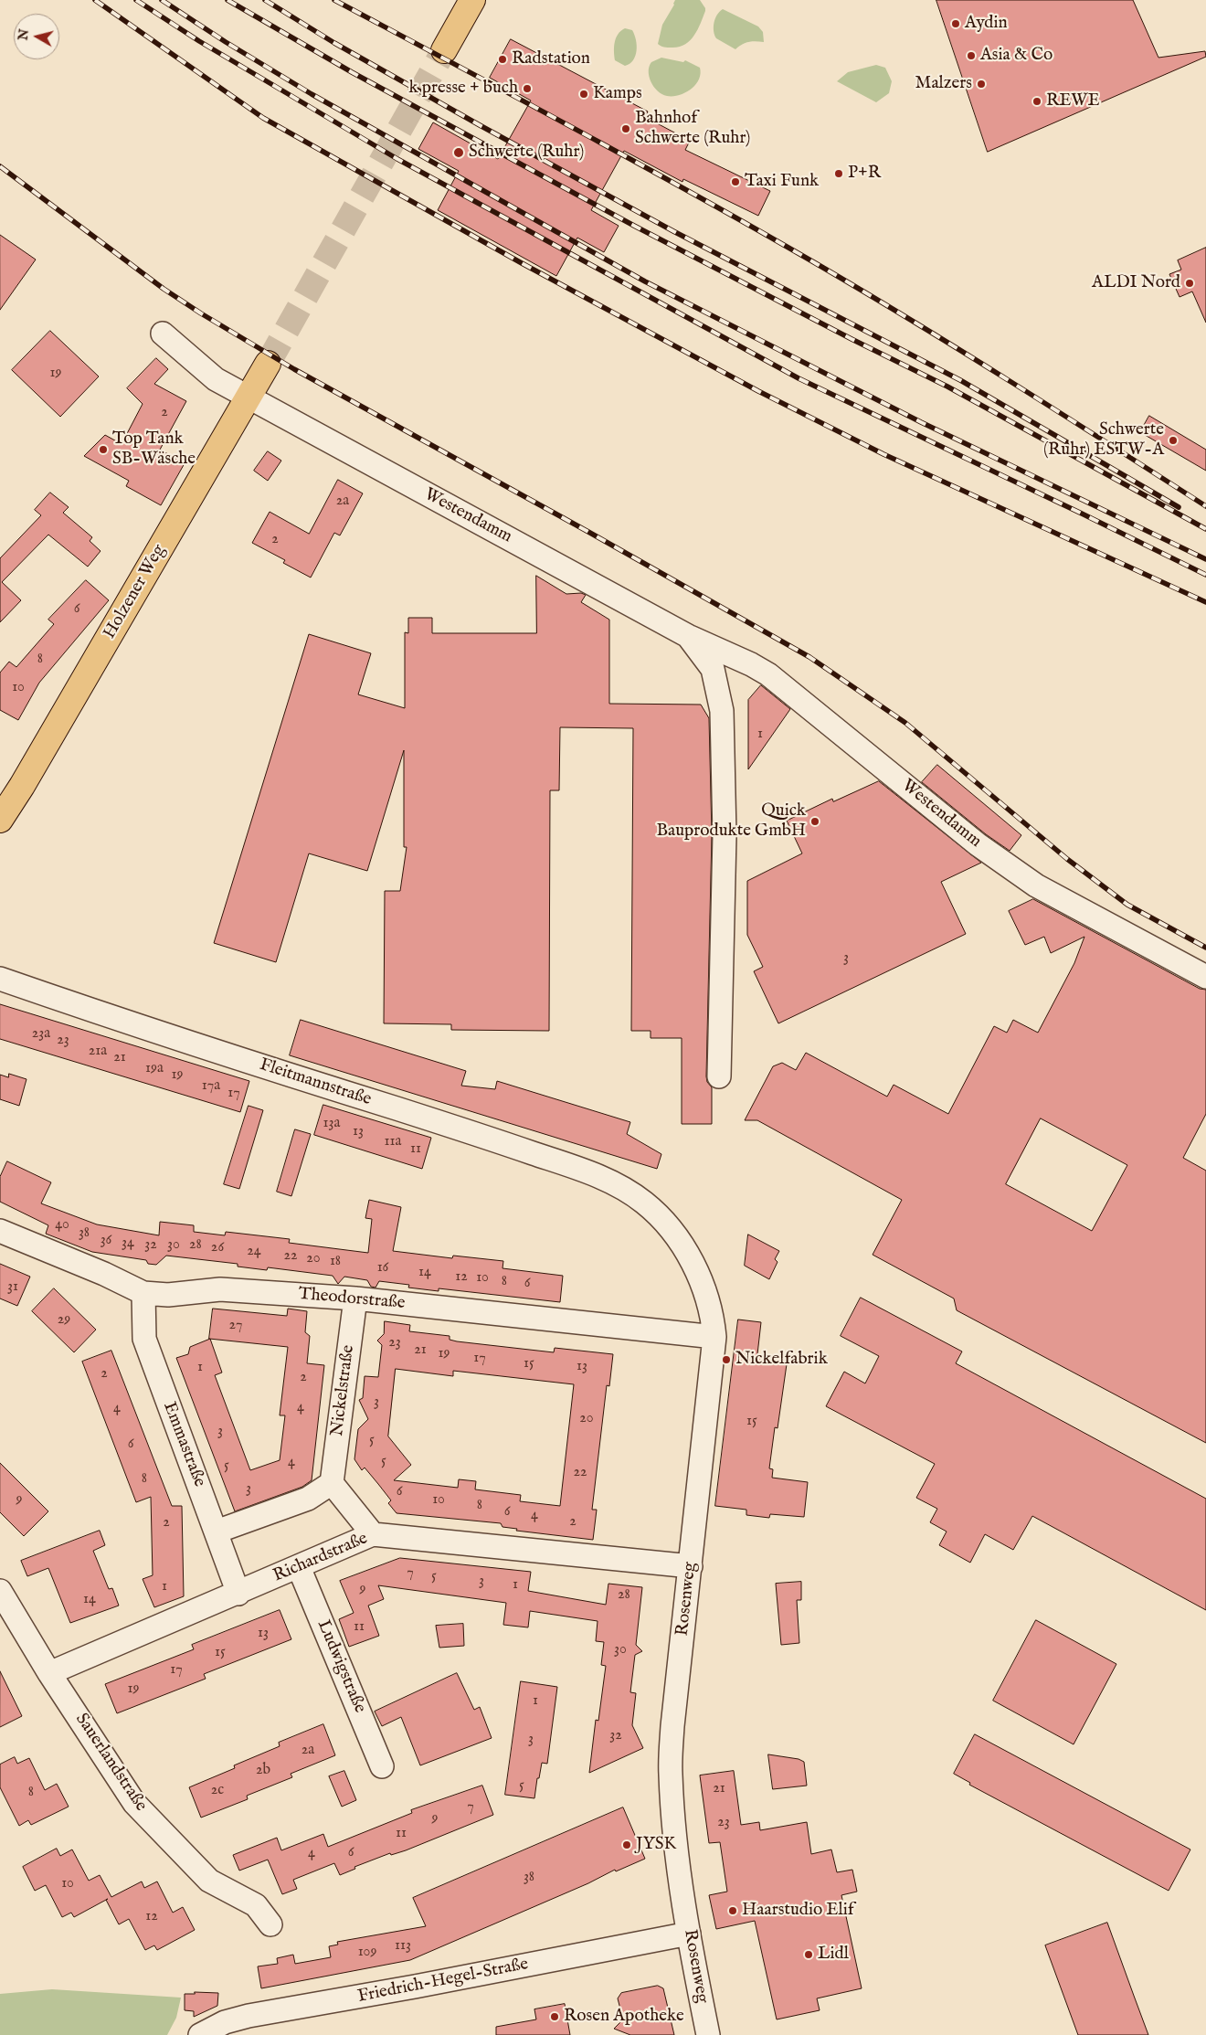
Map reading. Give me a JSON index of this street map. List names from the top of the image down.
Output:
{
  "streets": {
    "main road": ["Holzener Weg"],
    "street": [
      "Westendamm",
      "Fleitmannstraße",
      "Theodorstraße",
      "Nickelstraße",
      "Emmastraße",
      "Richardstraße",
      "Rosenweg",
      "Ludwigstraße",
      "Sauerlandstraße",
      "Friedrich-Hegel-Straße"
    ]
  },
  "crossings": [
    ["Westendamm", "Holzener Weg"],
    ["Fleitmannstraße", "Rosenweg"],
    ["Theodorstraße", "Nickelstraße"],
    ["Theodorstraße", "Emmastraße"],
    ["Theodorstraße", "Rosenweg"],
    ["Emmastraße", "Richardstraße"],
    ["Richardstraße", "Rosenweg"],
    ["Richardstraße", "Ludwigstraße"],
    ["Richardstraße", "Sauerlandstraße"],
    ["Rosenweg", "Friedrich-Hegel-Straße"]
  ],
  "places": [
    "Aydin",
    "Asia & Co",
    "Radstation",
    "Malzers",
    "k presse + buch",
    "Kamps",
    "REWE",
    "Bahnhof Schwerte (Ruhr)",
    "Schwerte (Ruhr)",
    "P+R",
    "Taxi Funk",
    "ALDI Nord",
    "Schwerte (Ruhr) ESTW-A",
    "Top Tank SB-Wäsche",
    "Quick Bauprodukte GmbH",
    "Nickelfabrik",
    "JYSK",
    "Haarstudio Elif",
    "Lidl",
    "Rosen Apotheke"
  ],
  "house_numbers": [
    "19",
    "2",
    "2a",
    "2",
    "6",
    "8",
    "10",
    "1",
    "3",
    "23a",
    "23",
    "21a",
    "21",
    "19a",
    "19",
    "17a",
    "17",
    "13a",
    "13",
    "11a",
    "11",
    "40",
    "38",
    "36",
    "34",
    "32",
    "30",
    "28",
    "26",
    "24",
    "22",
    "20",
    "18",
    "16",
    "14",
    "12",
    "10",
    "8",
    "6",
    "31",
    "29",
    "27",
    "23",
    "21",
    "19",
    "17",
    "15",
    "13",
    "1",
    "2",
    "2",
    "3",
    "4",
    "4",
    "20",
    "15",
    "3",
    "5",
    "6",
    "5",
    "4",
    "5",
    "22",
    "8",
    "3",
    "6",
    "9",
    "10",
    "8",
    "6",
    "4",
    "2",
    "2",
    "7",
    "5",
    "3",
    "1",
    "1",
    "9",
    "28",
    "14",
    "11",
    "13",
    "30",
    "15",
    "17",
    "19",
    "1",
    "32",
    "3",
    "2a",
    "2b",
    "5",
    "21",
    "2c",
    "8",
    "7",
    "9",
    "23",
    "11",
    "6",
    "4",
    "38",
    "10",
    "12",
    "113",
    "109"
  ],
  "north": "left"
}
